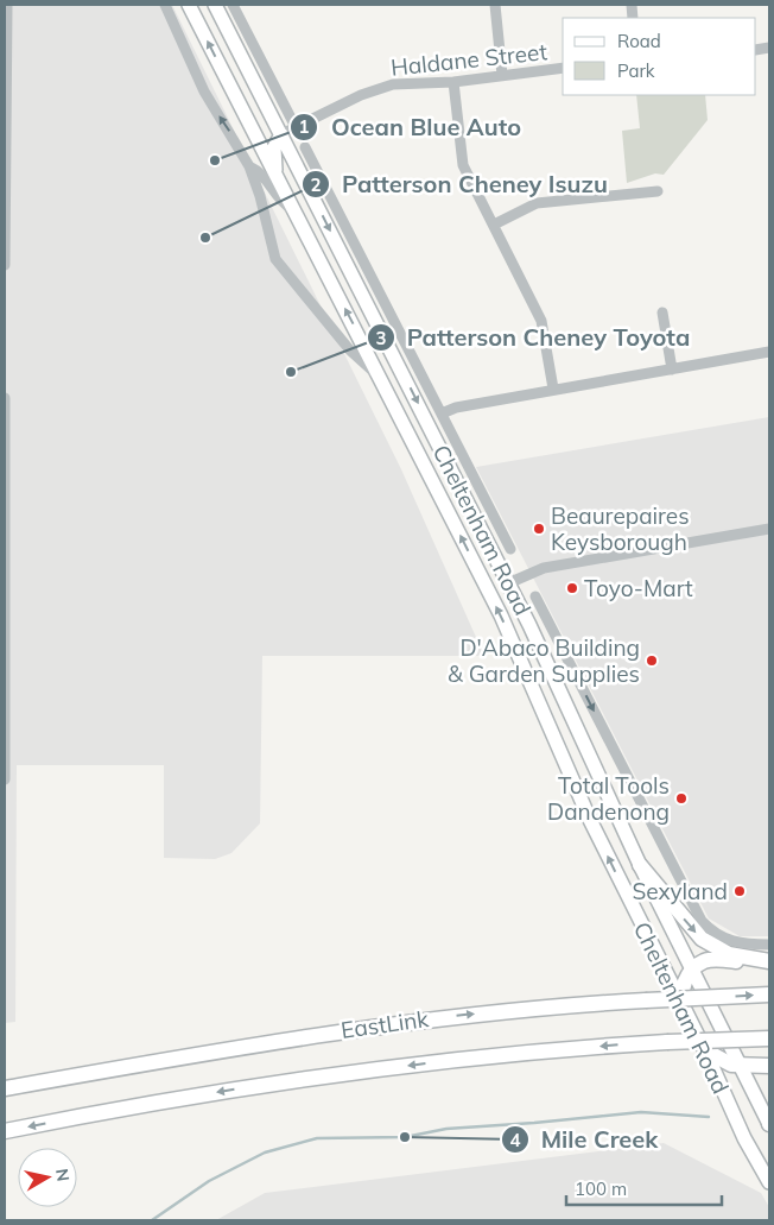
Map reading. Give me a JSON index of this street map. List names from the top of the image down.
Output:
{
  "streets": {
    "highway": ["EastLink"],
    "main road": ["Cheltenham Road"],
    "street": ["Haldane Street"]
  },
  "crossings": [
    ["Haldane Street", "Cheltenham Road"]
  ],
  "places": [
    "Ocean Blue Auto",
    "Patterson Cheney Isuzu",
    "Patterson Cheney Toyota",
    "Beaurepaires Keysborough",
    "Toyo-Mart",
    "D'Abaco Building & Garden Supplies",
    "Total Tools Dandenong",
    "Sexyland",
    "Mile Creek"
  ],
  "legend": ["Road", "Park"],
  "scale_bar": "100 m",
  "north": "right"
}
